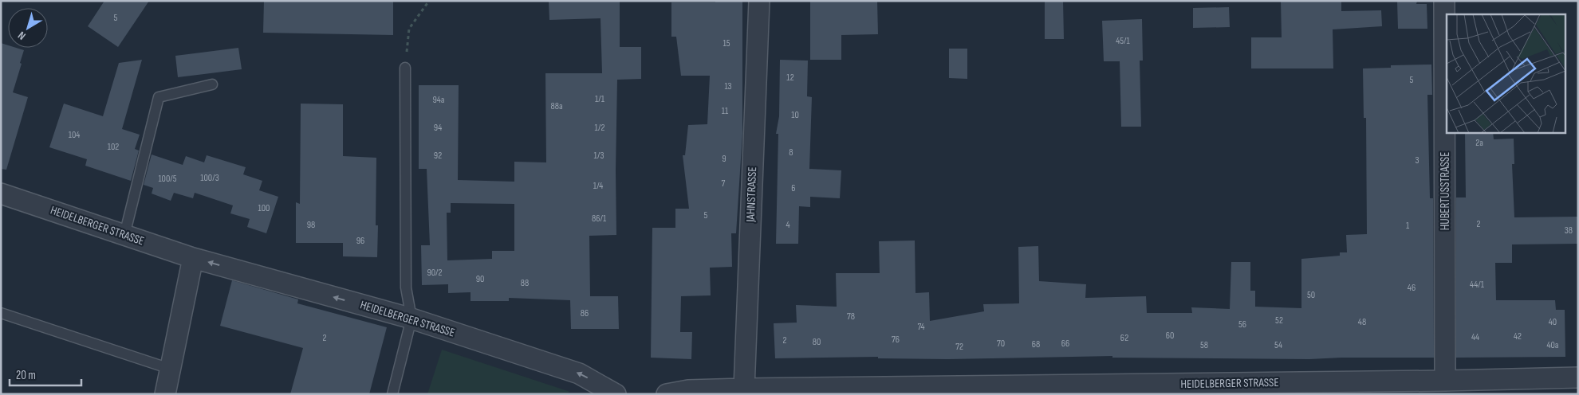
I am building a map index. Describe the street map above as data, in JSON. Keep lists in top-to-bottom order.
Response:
{
  "streets": {
    "street": ["HUBERTUSSTRASSE", "JAHNSTRASSE", "HEIDELBERGER STRASSE"]
  },
  "crossings": [
    ["HUBERTUSSTRASSE", "HEIDELBERGER STRASSE"],
    ["JAHNSTRASSE", "HEIDELBERGER STRASSE"]
  ],
  "house_numbers": [
    "5",
    "45/1",
    "15",
    "12",
    "5",
    "13",
    "1/1",
    "94a",
    "88a",
    "11",
    "10",
    "94",
    "1/2",
    "104",
    "2a",
    "102",
    "8",
    "92",
    "1/3",
    "9",
    "3",
    "100/3",
    "100/5",
    "7",
    "1/4",
    "6",
    "100",
    "5",
    "86/1",
    "2",
    "98",
    "4",
    "1",
    "38",
    "96",
    "90/2",
    "90",
    "88",
    "44/1",
    "46",
    "50",
    "86",
    "78",
    "52",
    "48",
    "40",
    "56",
    "74",
    "60",
    "42",
    "44",
    "2",
    "62",
    "76",
    "2",
    "80",
    "70",
    "66",
    "68",
    "58",
    "54",
    "40a",
    "72"
  ],
  "scale_bar": "20 m",
  "north": "bottom left"
}
